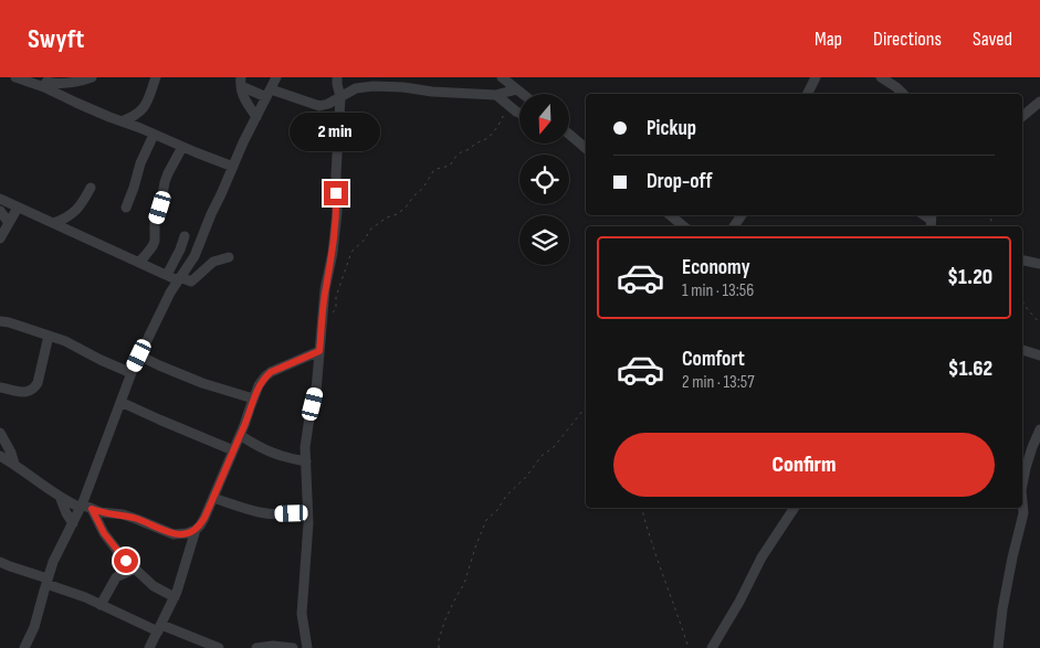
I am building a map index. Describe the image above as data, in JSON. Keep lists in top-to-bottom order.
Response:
{
  "north": "bottom",
  "page": {
    "header": "Swyft",
    "nav": ["Map", "Directions", "Saved"],
    "banner": ["Pickup", "Drop-off"],
    "bubble": "2 min",
    "list": [
      {
        "name": "Economy",
        "note": "1 min · 13:56",
        "value": "$1.20"
      },
      {
        "name": "Comfort",
        "note": "2 min · 13:57",
        "value": "$1.62"
      }
    ],
    "buttons": "Confirm"
  }
}
